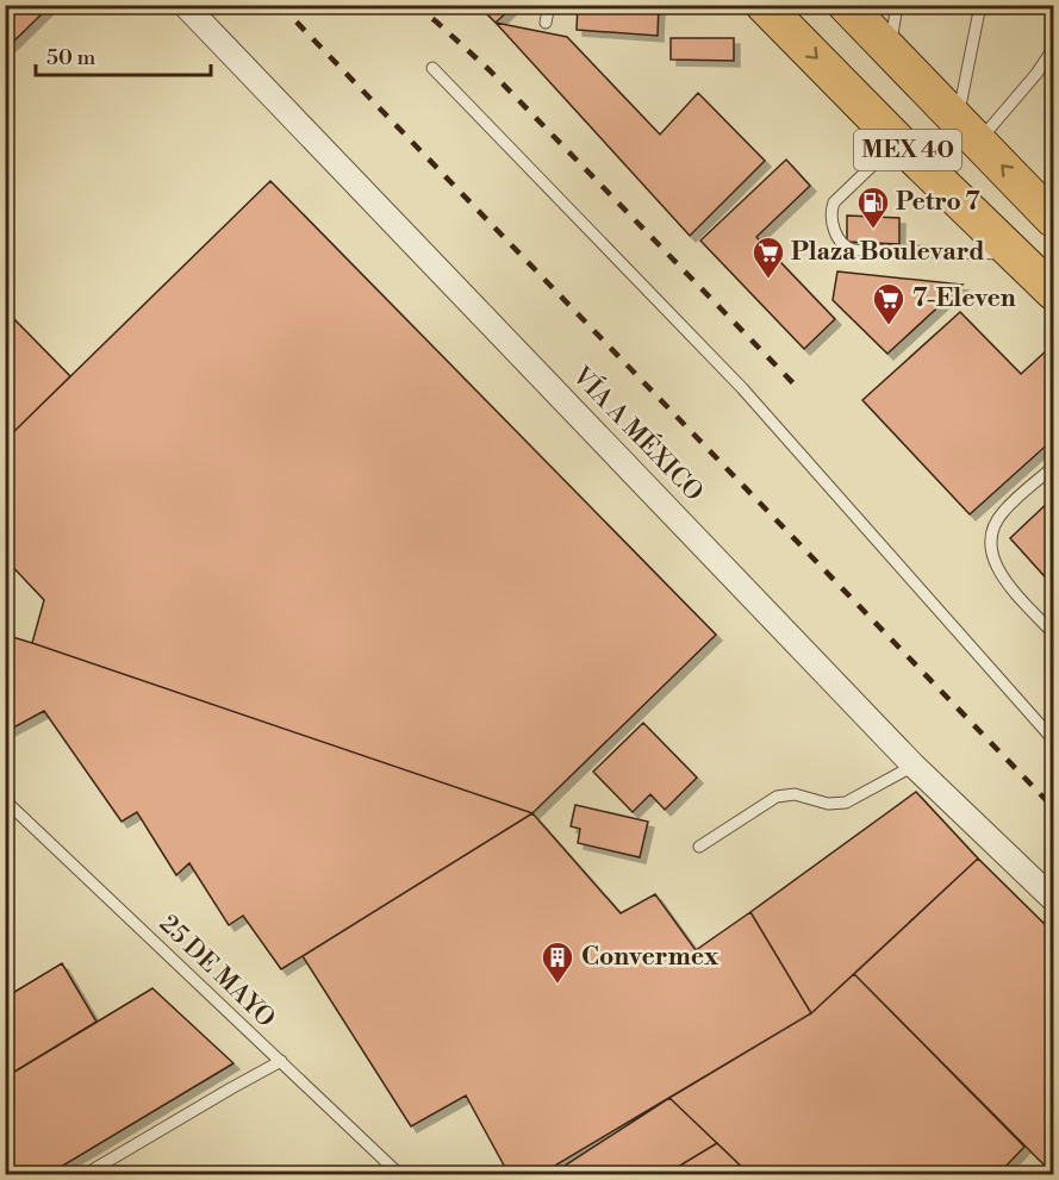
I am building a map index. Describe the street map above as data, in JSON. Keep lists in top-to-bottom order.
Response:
{
  "streets": {
    "main road": ["MEX 40"],
    "street": ["VÍA A MÉXICO"],
    "lane": ["25 DE MAYO"]
  },
  "places": {
    "fuel station": ["Petro 7"],
    "supermarket": ["Plaza Boulevard", "7-Eleven"],
    "building": ["Convermex"]
  },
  "scale_bar": "50 m"
}
